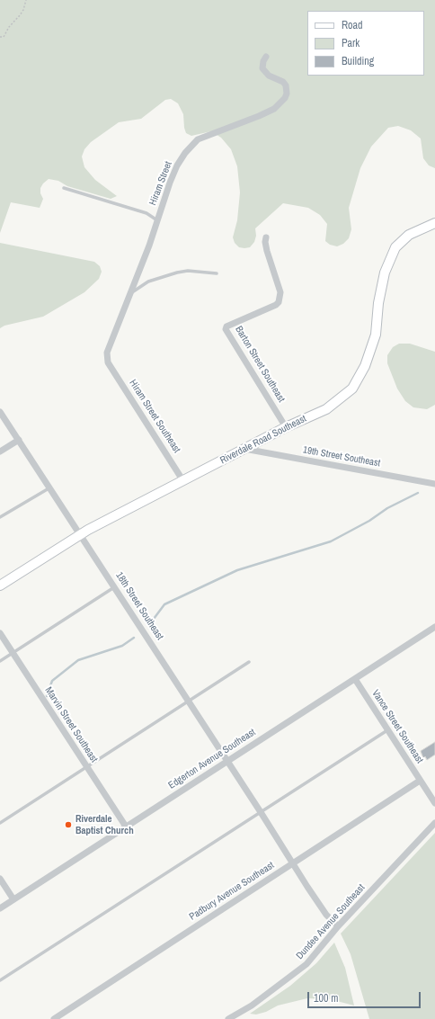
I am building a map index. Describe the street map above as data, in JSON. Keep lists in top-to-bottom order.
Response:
{
  "streets": {
    "street": [
      "Hiram Street",
      "Barton Street Southeast",
      "Hiram Street Southeast",
      "Riverdale Road Southeast",
      "19th Street Southeast",
      "18th Street Southeast",
      "Marvin Street Southeast",
      "Vance Street Southeast",
      "Edgerton Avenue Southeast",
      "Padbury Avenue Southeast",
      "Dundee Avenue Southeast"
    ]
  },
  "crossings": [
    ["Hiram Street", "Hiram Street Southeast"],
    ["Barton Street Southeast", "Riverdale Road Southeast"],
    ["Hiram Street Southeast", "Riverdale Road Southeast"],
    ["Riverdale Road Southeast", "19th Street Southeast"],
    ["Riverdale Road Southeast", "18th Street Southeast"],
    ["18th Street Southeast", "Edgerton Avenue Southeast"],
    ["18th Street Southeast", "Padbury Avenue Southeast"],
    ["18th Street Southeast", "Dundee Avenue Southeast"],
    ["Marvin Street Southeast", "Edgerton Avenue Southeast"],
    ["Vance Street Southeast", "Edgerton Avenue Southeast"],
    ["Vance Street Southeast", "Padbury Avenue Southeast"]
  ],
  "places": ["Riverdale Baptist Church"],
  "legend": ["Road", "Park", "Building"],
  "scale_bar": "100 m"
}
